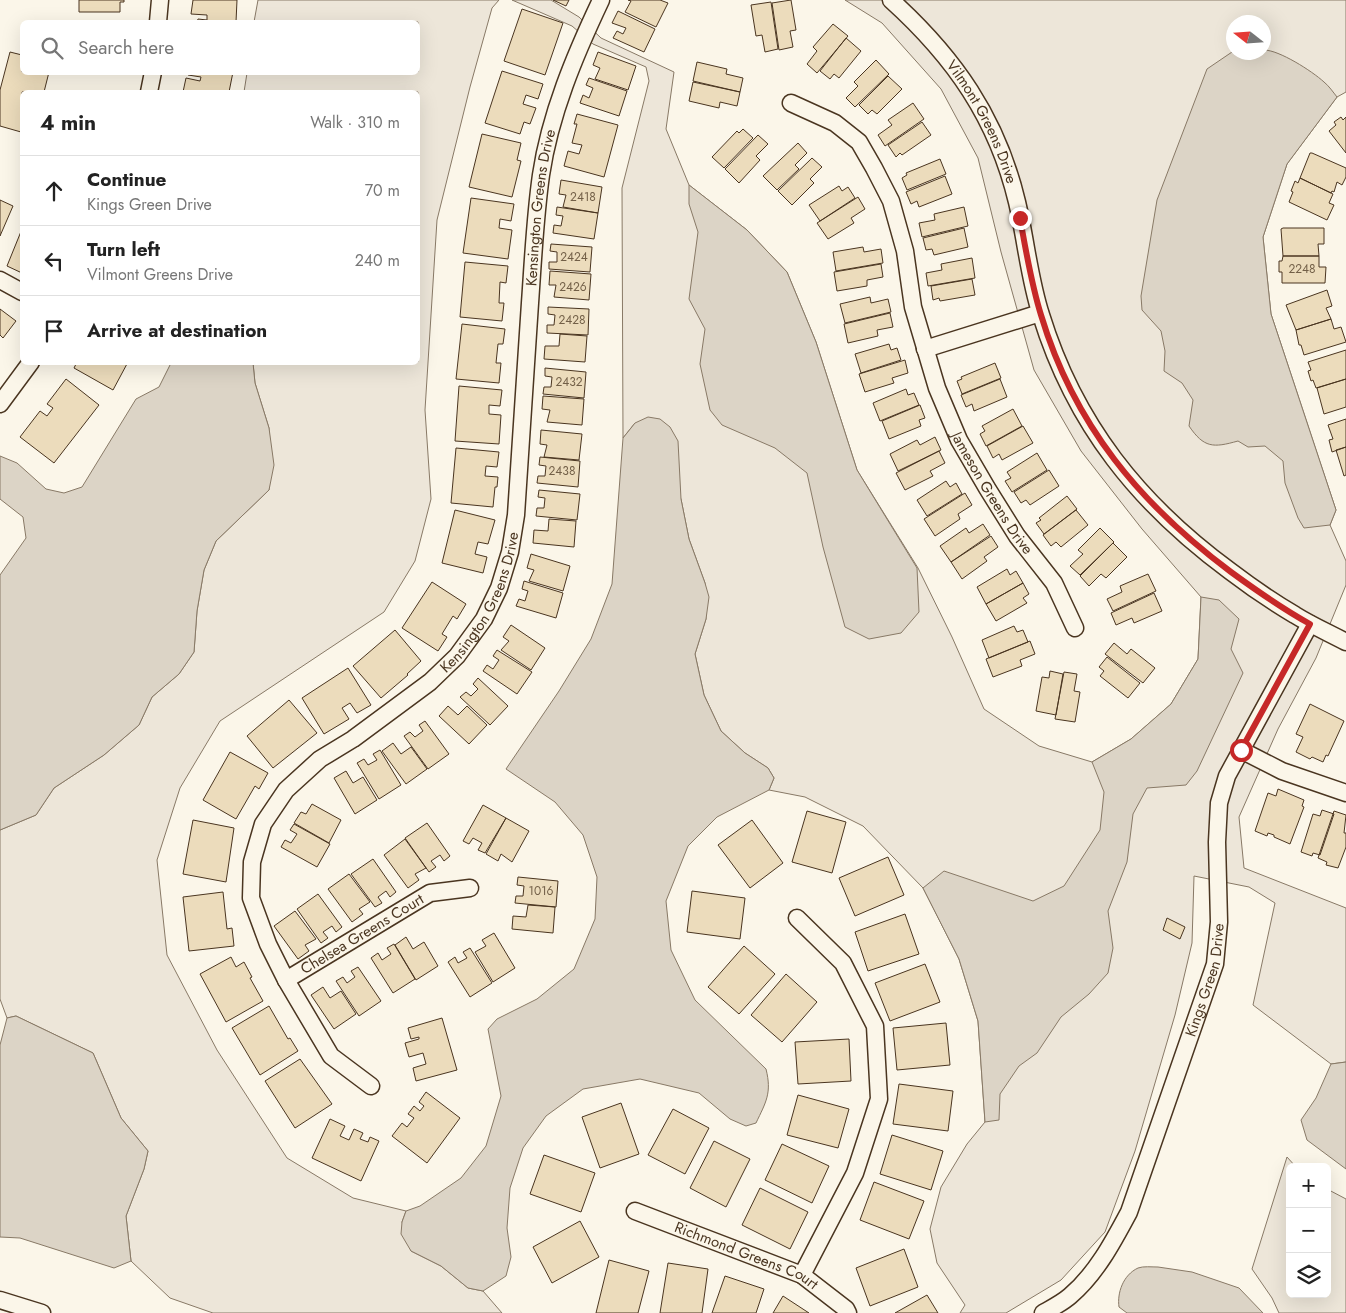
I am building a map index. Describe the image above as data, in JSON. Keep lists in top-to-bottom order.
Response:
{
  "streets": {
    "street": [
      "Vilmont Greens Drive",
      "Kensington Greens Drive",
      "Jameson Greens Drive",
      "Chelsea Greens Court",
      "Kings Green Drive",
      "Richmond Greens Court"
    ]
  },
  "crossings": [
    ["Vilmont Greens Drive", "Kings Green Drive"],
    ["Kensington Greens Drive", "Chelsea Greens Court"]
  ],
  "house_numbers": [
    "2418",
    "2424",
    "2248",
    "2426",
    "2428",
    "2432",
    "2438",
    "1016"
  ],
  "north": "left",
  "page": {
    "search": "Search here",
    "heading": ["4 min", "Walk · 310 m"],
    "list": [
      ["Continue", "Kings Green Drive", "70 m"],
      ["Turn left", "Vilmont Greens Drive", "240 m"],
      "Arrive at destination"
    ],
    "map_buttons": ["+", "−"]
  }
}
